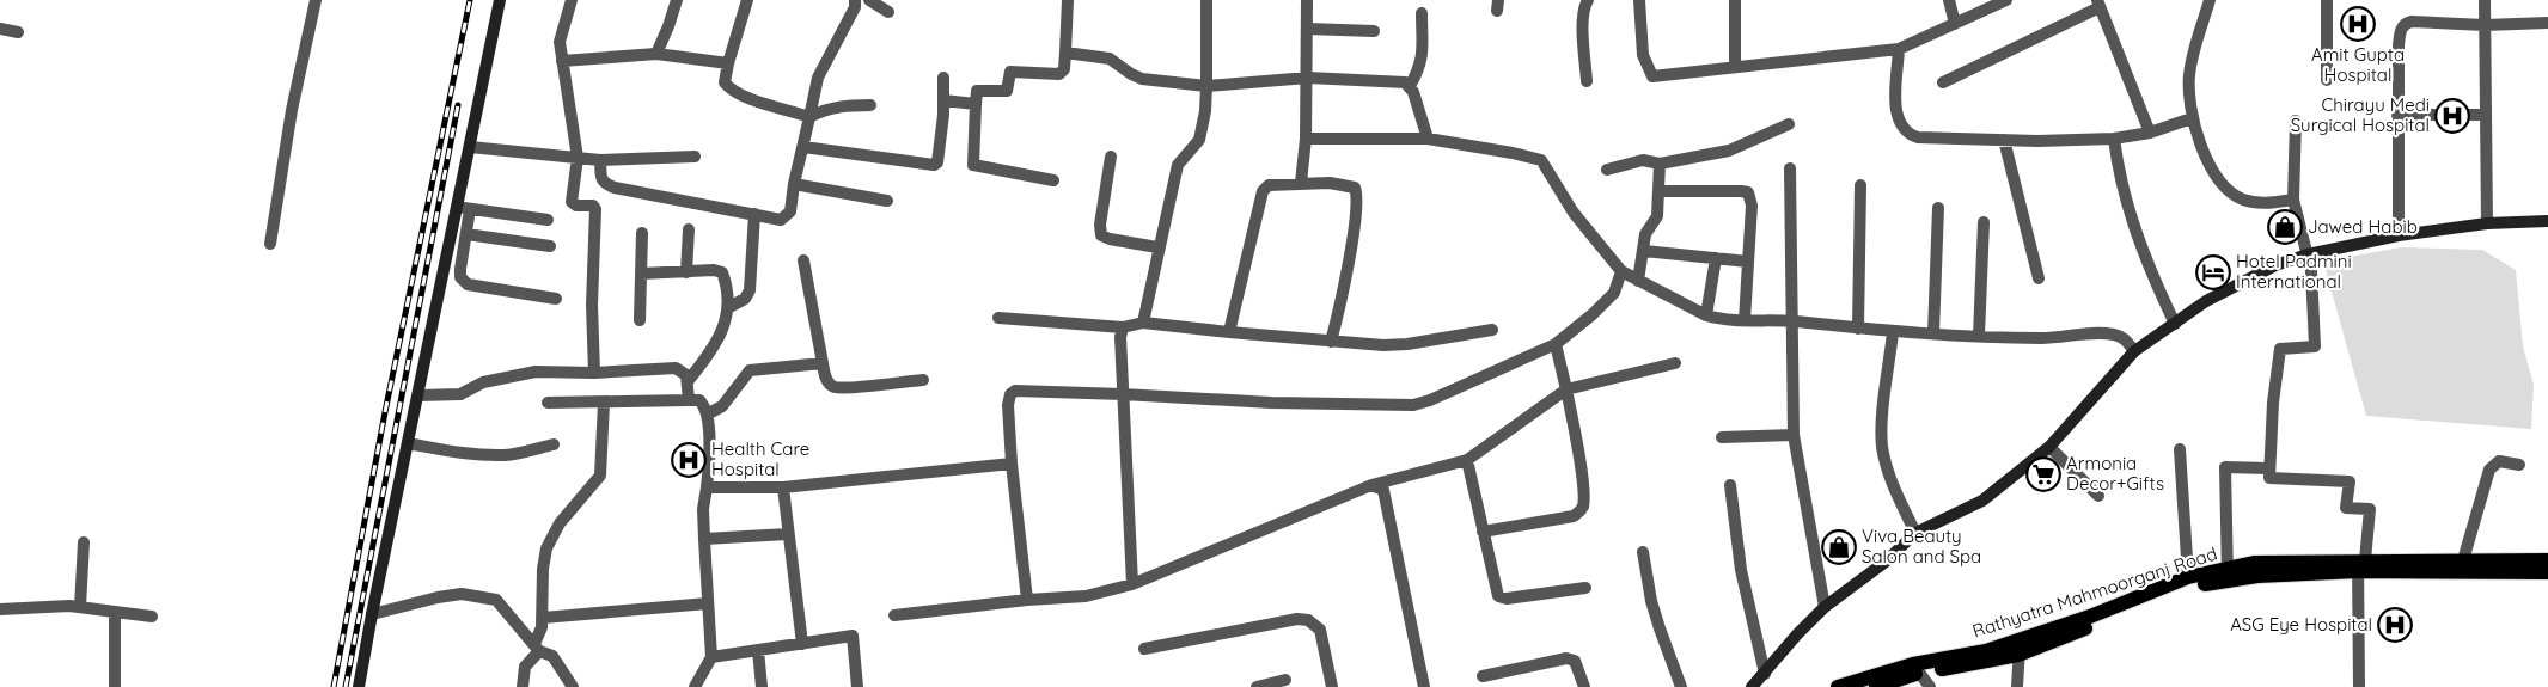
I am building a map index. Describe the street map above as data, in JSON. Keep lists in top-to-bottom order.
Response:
{
  "streets": {
    "main road": ["Rathyatra Mahmoorganj Road"]
  },
  "places": {
    "hospital": [
      "Amit Gupta Hospital",
      "Chirayu Medi Surgical Hospital",
      "Health Care Hospital",
      "ASG Eye Hospital"
    ],
    "shop": ["Jawed Habib", "Viva Beauty Salon and Spa"],
    "hotel": ["Hotel Padmini International"],
    "supermarket": ["Armonia Decor+Gifts"]
  }
}
